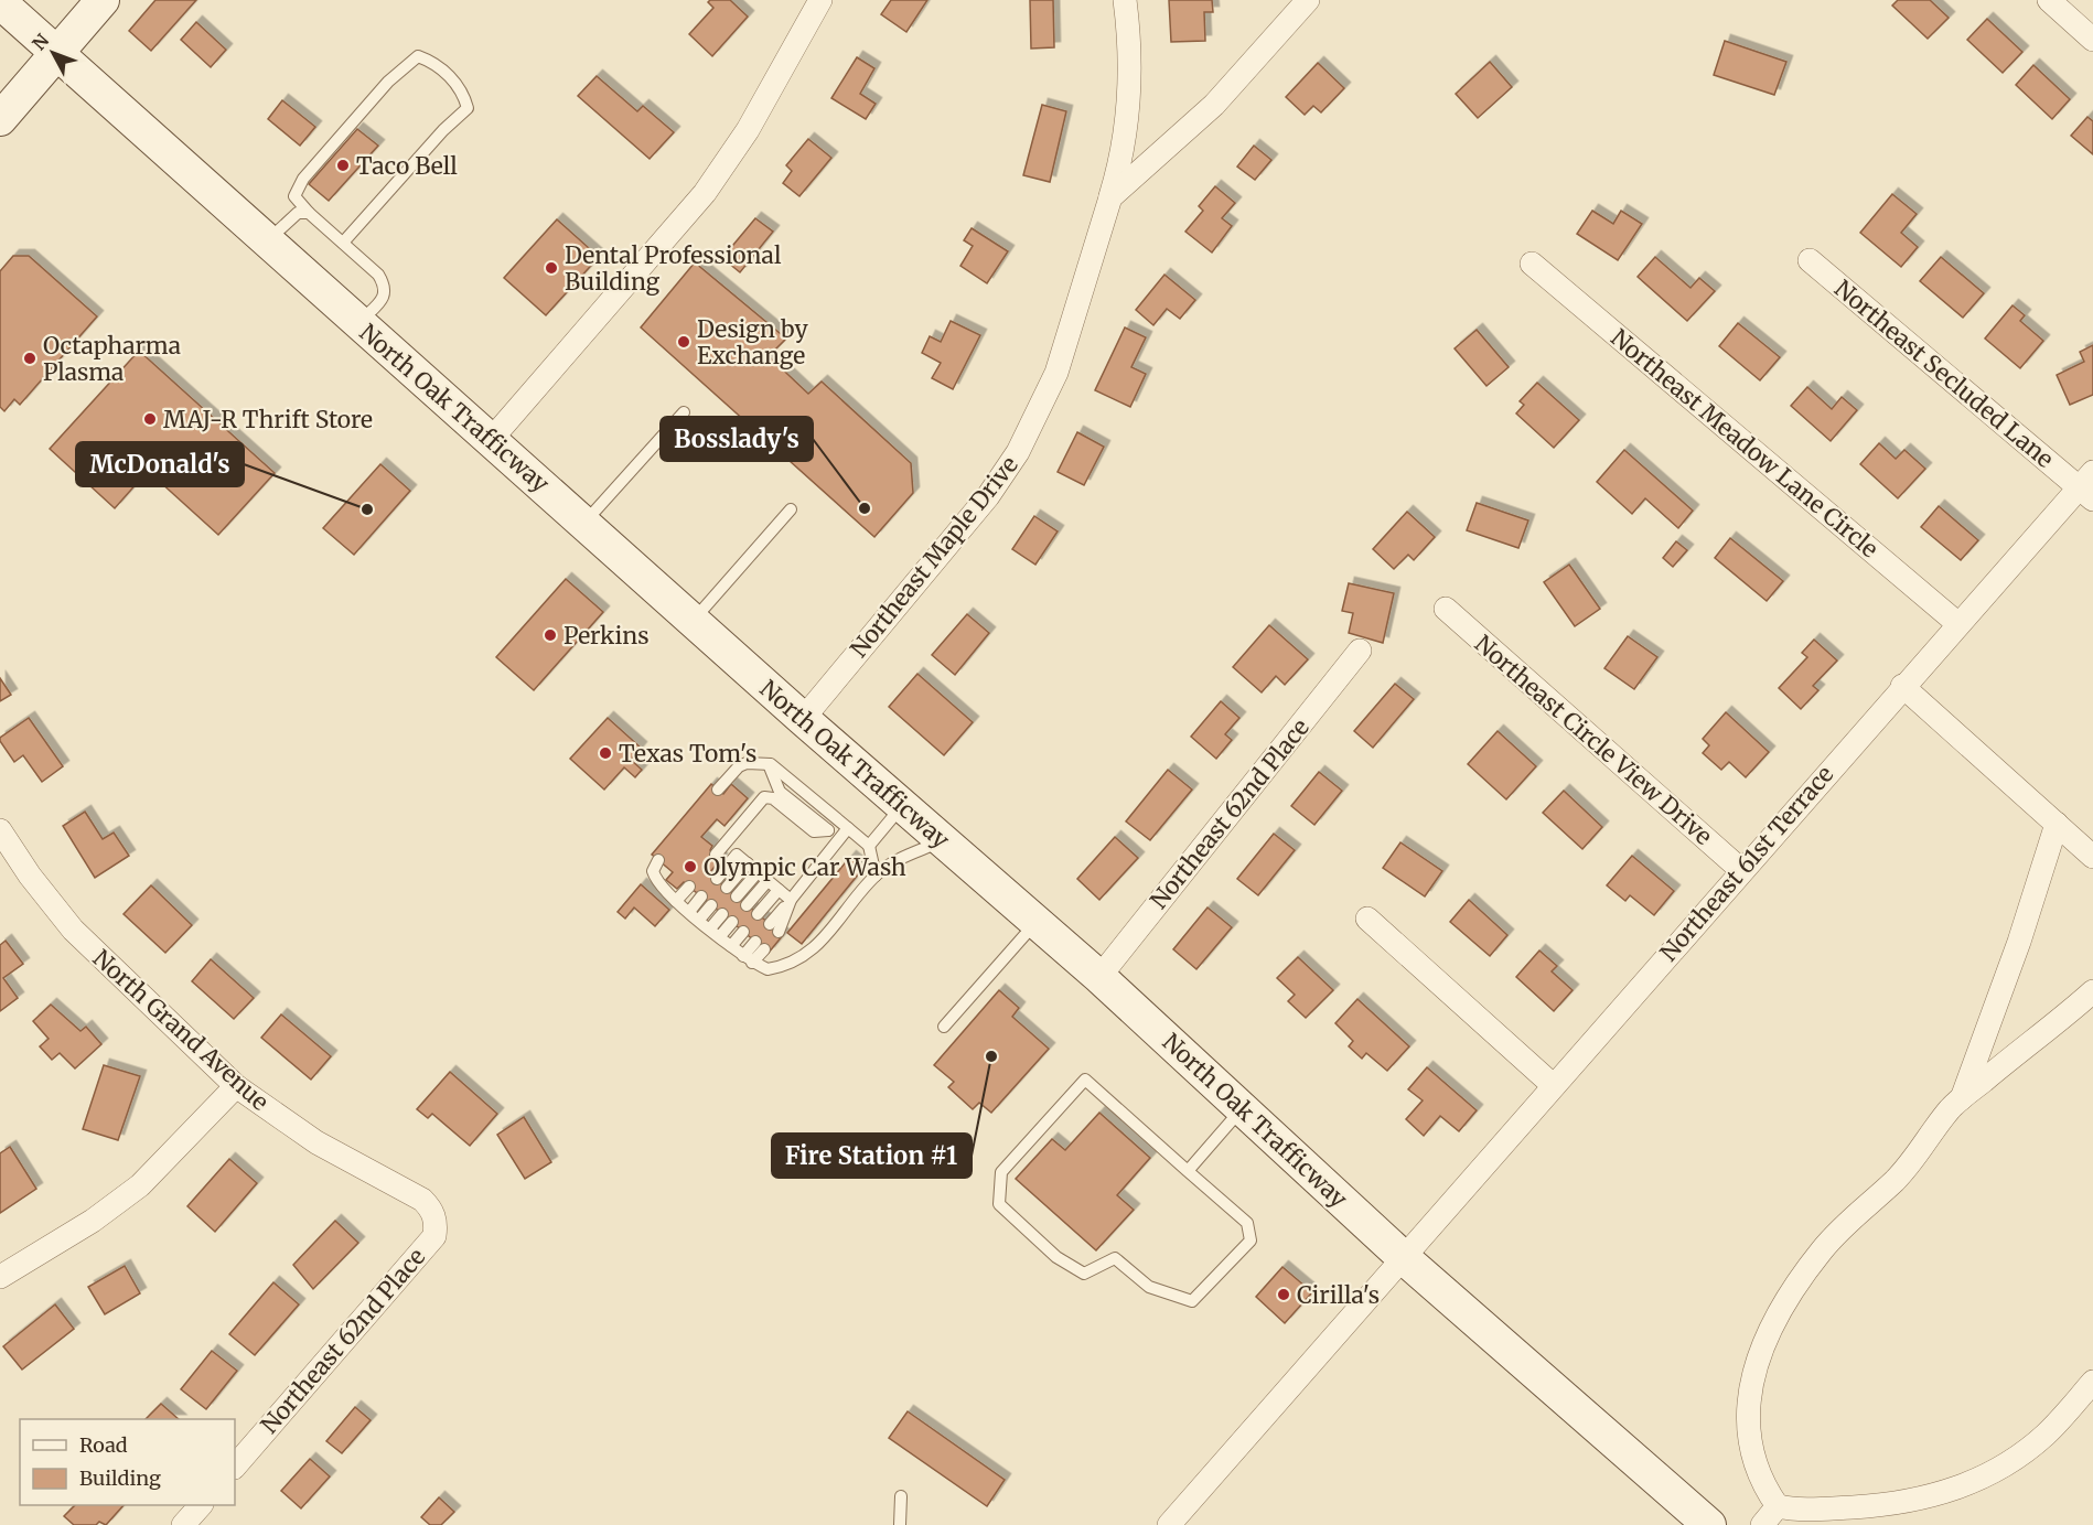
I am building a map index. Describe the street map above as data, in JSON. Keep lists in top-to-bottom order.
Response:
{
  "streets": {
    "main road": ["North Oak Trafficway"],
    "street": [
      "Northeast Secluded Lane",
      "Northeast Meadow Lane Circle",
      "Northeast Maple Drive",
      "Northeast Circle View Drive",
      "Northeast 62nd Place",
      "Northeast 61st Terrace",
      "North Grand Avenue"
    ]
  },
  "crossings": [
    ["Northeast Secluded Lane", "Northeast 61st Terrace"],
    ["North Oak Trafficway", "Northeast Maple Drive"],
    ["North Oak Trafficway", "Northeast 62nd Place"],
    ["North Oak Trafficway", "Northeast 61st Terrace"],
    ["Northeast Meadow Lane Circle", "Northeast 61st Terrace"],
    ["Northeast Circle View Drive", "Northeast 61st Terrace"],
    ["Northeast 62nd Place", "North Grand Avenue"]
  ],
  "places": [
    "Taco Bell",
    "Dental Professional Building",
    "Design by Exchange",
    "Octapharma Plasma",
    "MAJ-R Thrift Store",
    "Bosslady's",
    "McDonald's",
    "Perkins",
    "Texas Tom's",
    "Olympic Car Wash",
    "Fire Station #1",
    "Cirilla's"
  ],
  "legend": ["Road", "Building"],
  "north": "top left"
}
